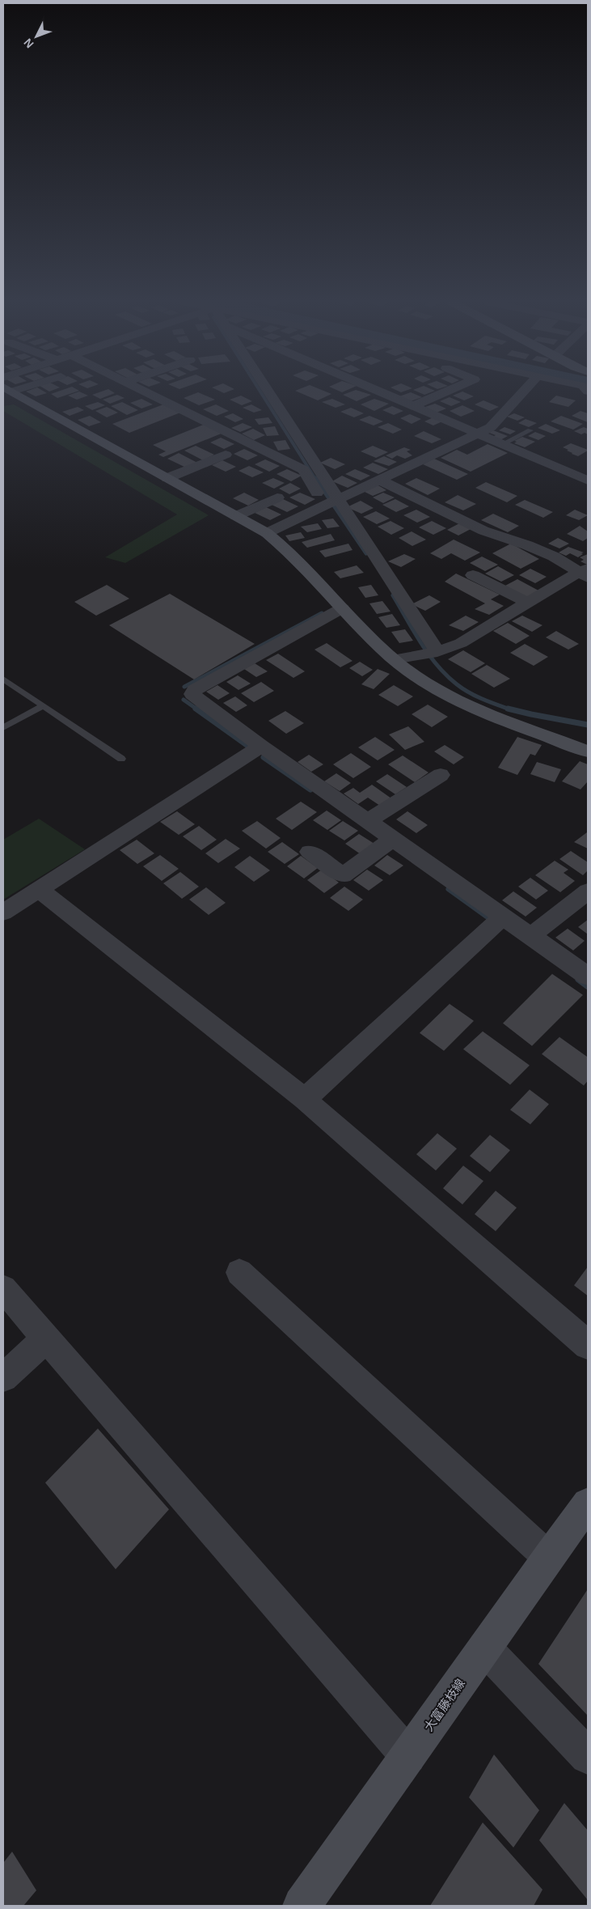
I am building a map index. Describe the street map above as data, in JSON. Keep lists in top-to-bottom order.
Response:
{
  "streets": {
    "street": ["大富藤枝線"]
  },
  "north": "bottom left"
}
